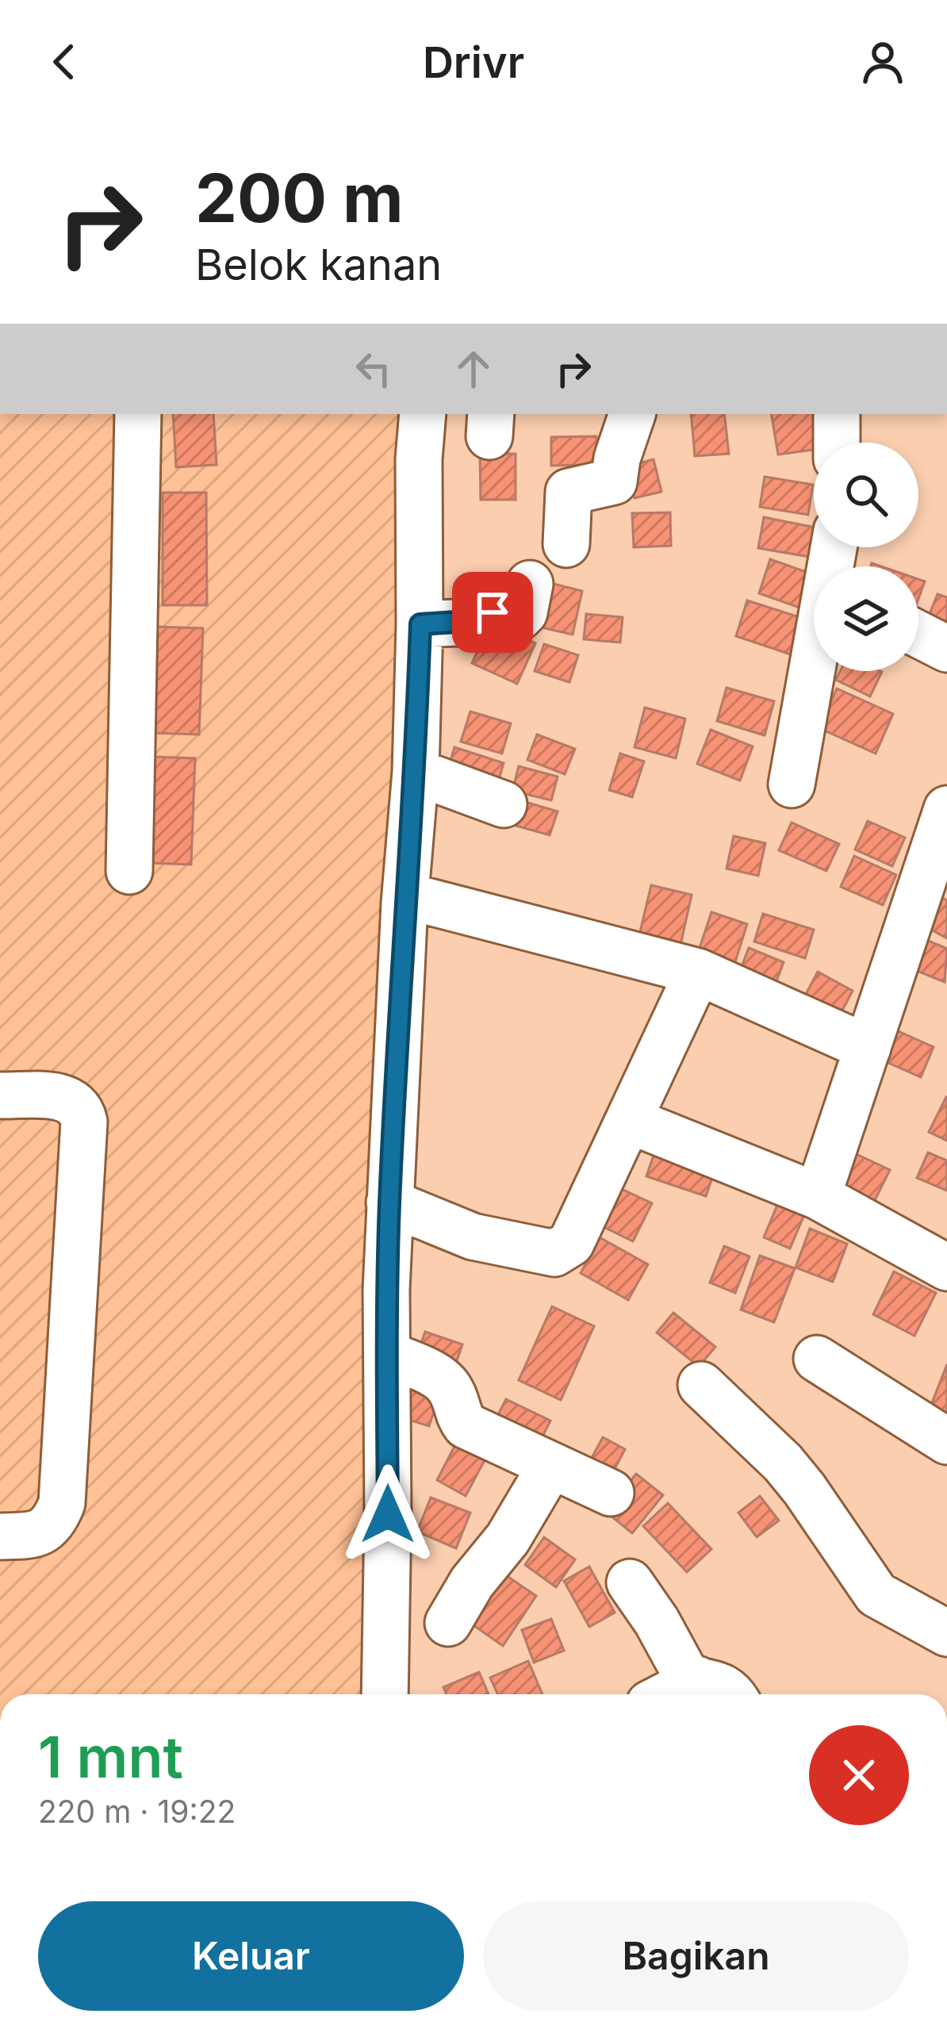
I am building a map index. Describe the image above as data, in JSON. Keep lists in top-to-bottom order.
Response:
{
  "page": {
    "header": "Drivr",
    "turn": ["200 m", "Belok kanan"],
    "heading": ["1 mnt", "220 m · 19:22"],
    "buttons": ["Keluar", "Bagikan"]
  }
}
